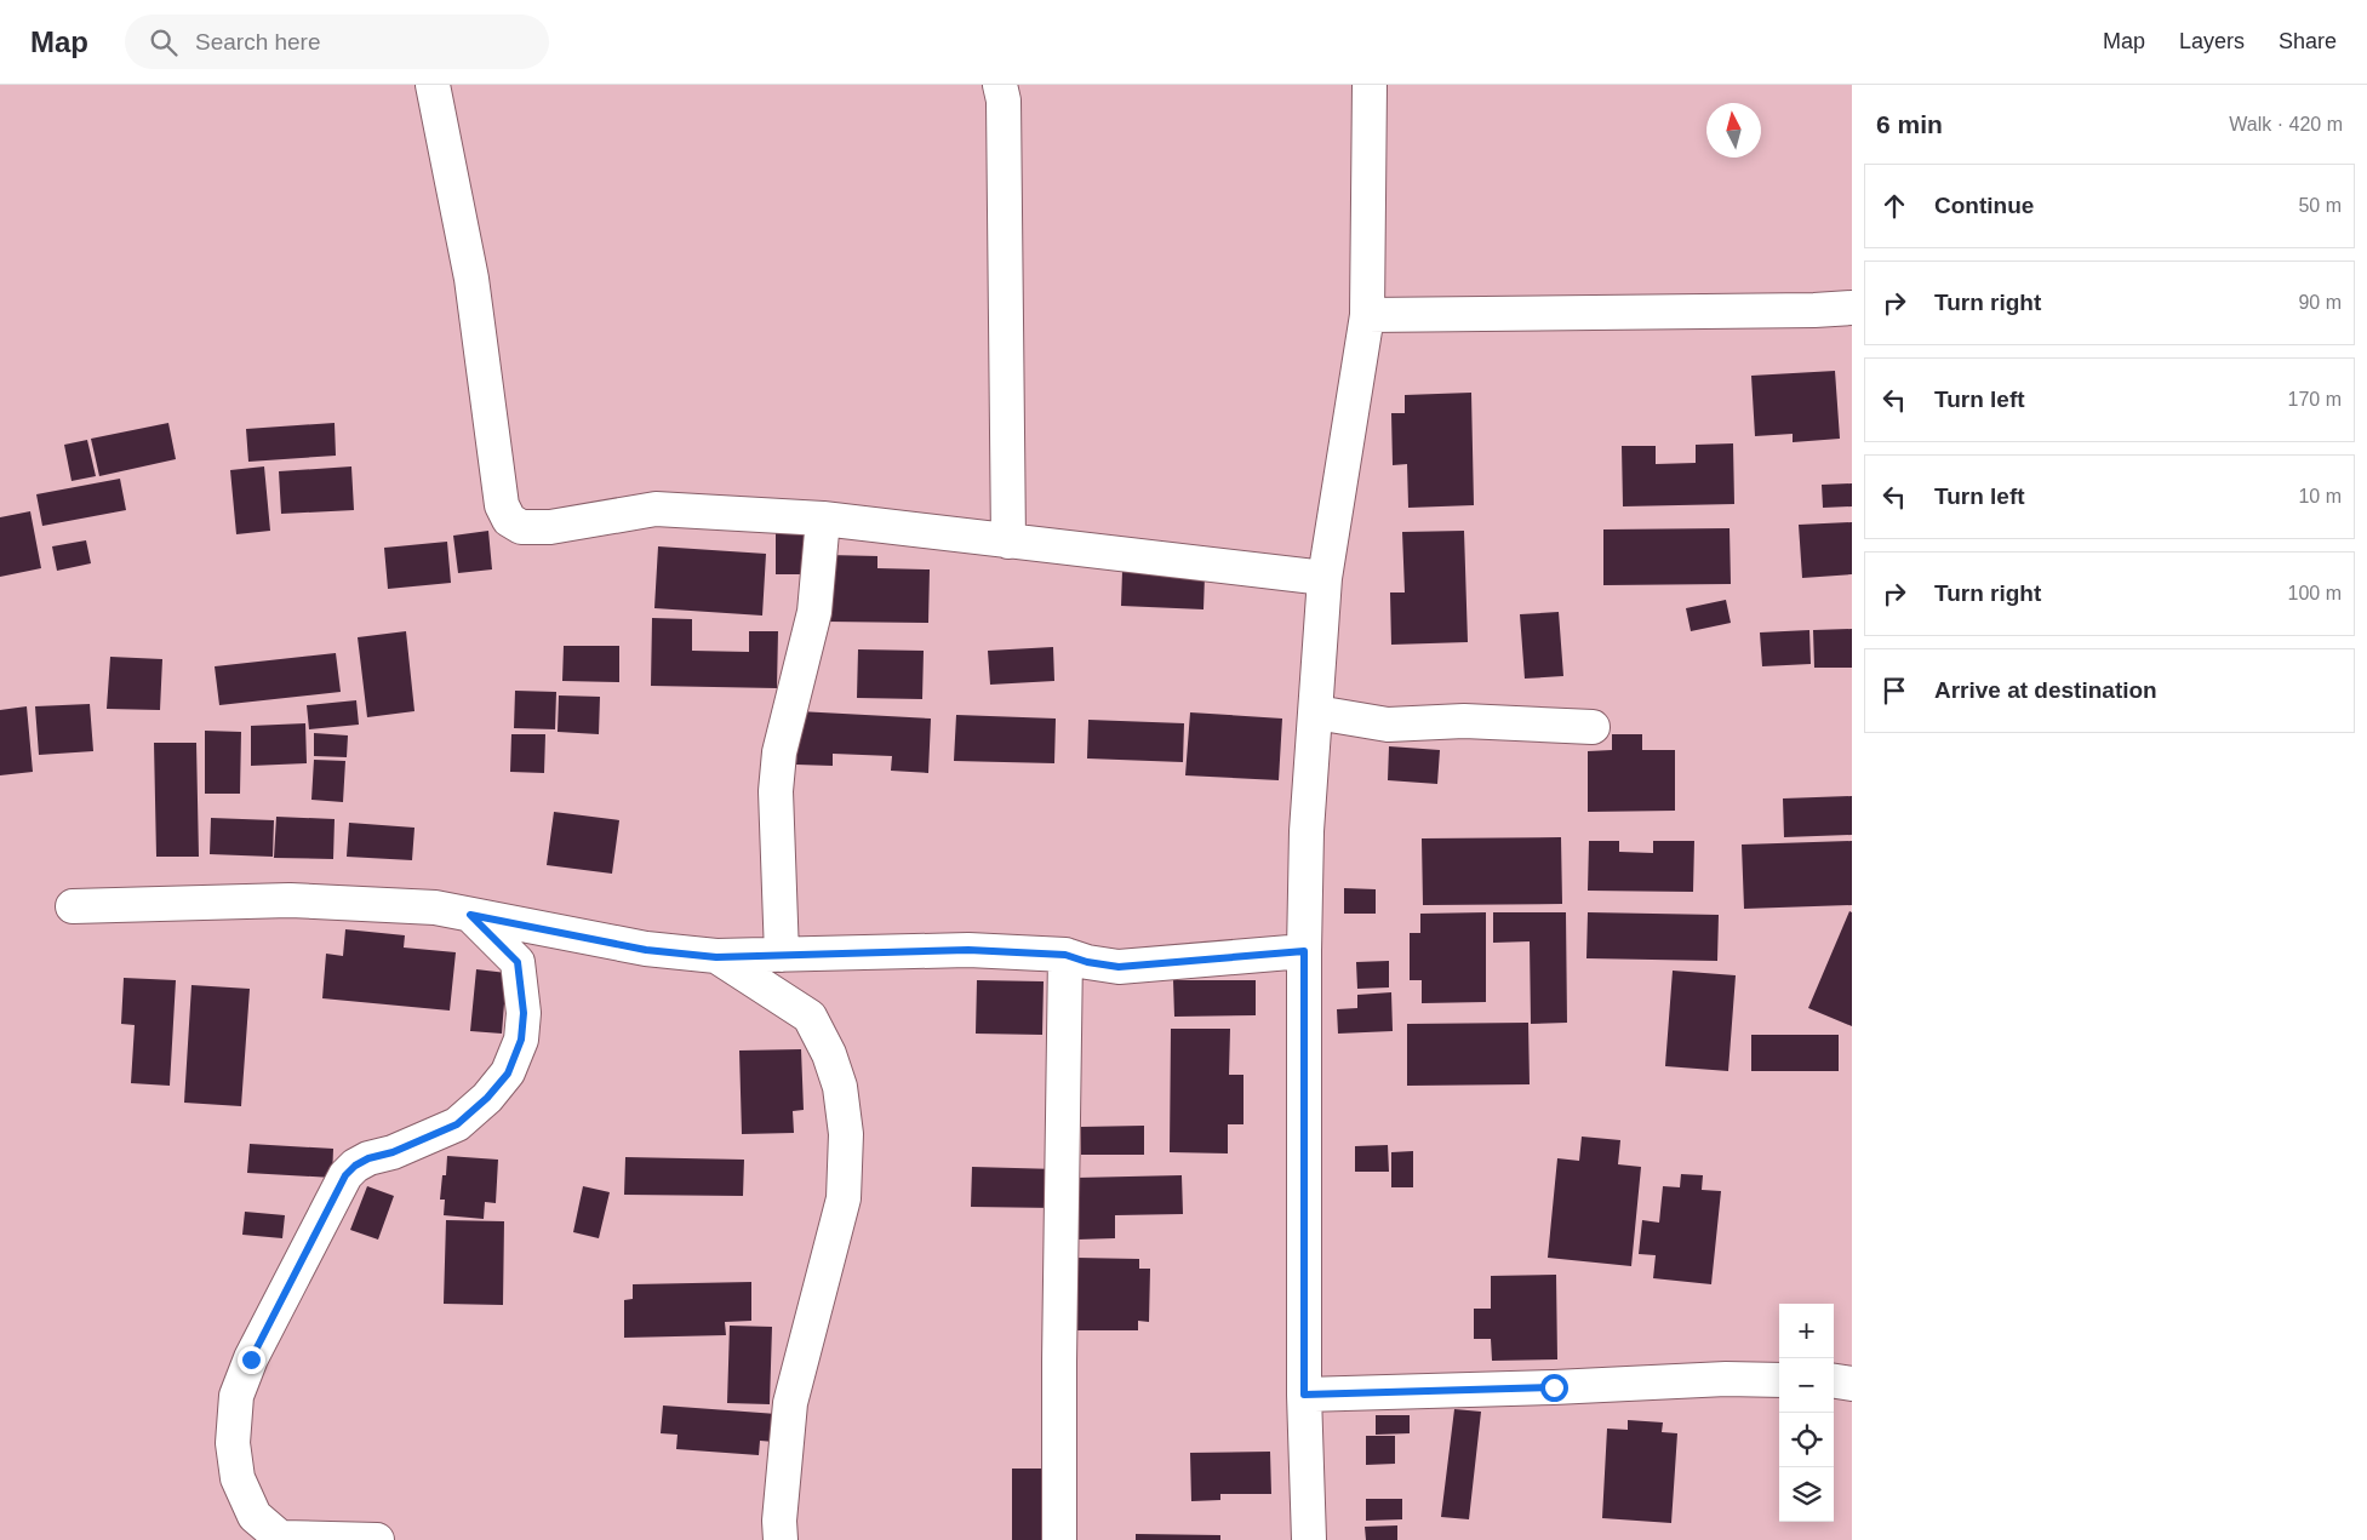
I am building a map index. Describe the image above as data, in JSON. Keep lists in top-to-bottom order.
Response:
{
  "north": "top",
  "page": {
    "header": "Map",
    "search": "Search here",
    "nav": ["Map", "Layers", "Share"],
    "heading": ["6 min", "Walk · 420 m"],
    "list": [
      ["Continue", "50 m"],
      ["Turn right", "90 m"],
      ["Turn left", "170 m"],
      ["Turn left", "10 m"],
      ["Turn right", "100 m"],
      "Arrive at destination"
    ],
    "map_buttons": ["+", "−"]
  }
}
